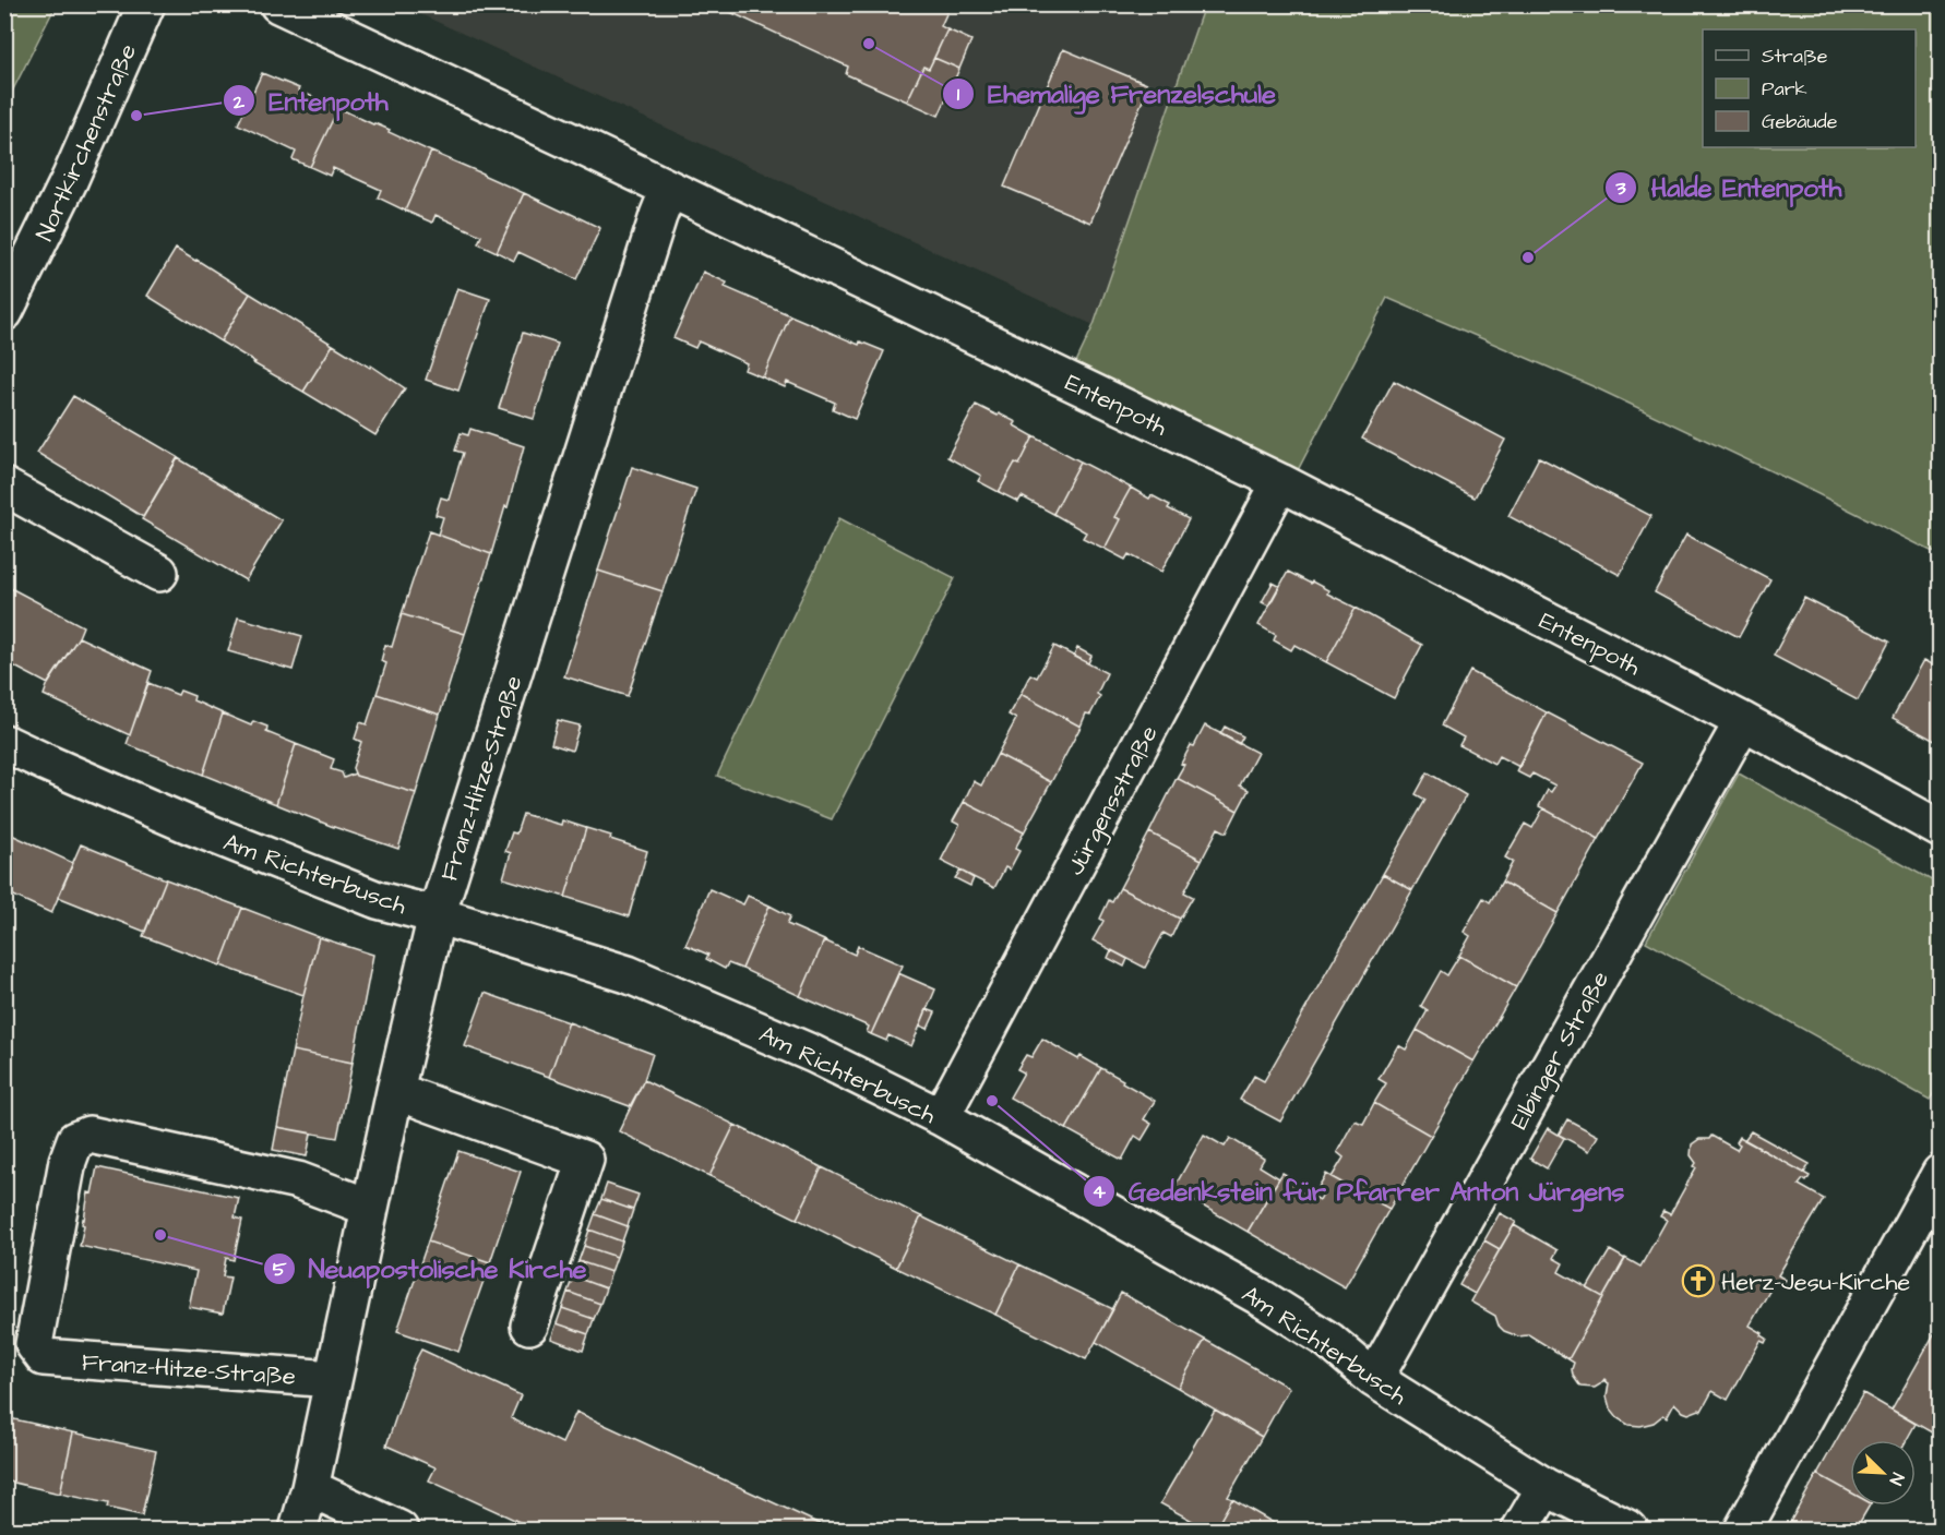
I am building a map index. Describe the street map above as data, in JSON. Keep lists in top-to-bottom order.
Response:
{
  "streets": {
    "street": [
      "Nortkirchenstraße",
      "Entenpoth",
      "Franz-Hitze-Straße",
      "Jürgensstraße",
      "Am Richterbusch",
      "Elbinger Straße"
    ]
  },
  "crossings": [
    ["Entenpoth", "Franz-Hitze-Straße"],
    ["Entenpoth", "Jürgensstraße"],
    ["Entenpoth", "Elbinger Straße"],
    ["Franz-Hitze-Straße", "Am Richterbusch"],
    ["Jürgensstraße", "Am Richterbusch"],
    ["Am Richterbusch", "Elbinger Straße"]
  ],
  "places": {
    "other": [
      "Ehemalige Frenzelschule",
      "Entenpoth",
      "Halde Entenpoth",
      "Gedenkstein für Pfarrer Anton Jürgens",
      "Neuapostolische Kirche"
    ],
    "church": ["Herz-Jesu-Kirche"]
  },
  "legend": ["Straße", "Park", "Gebäude"],
  "north": "bottom right"
}
